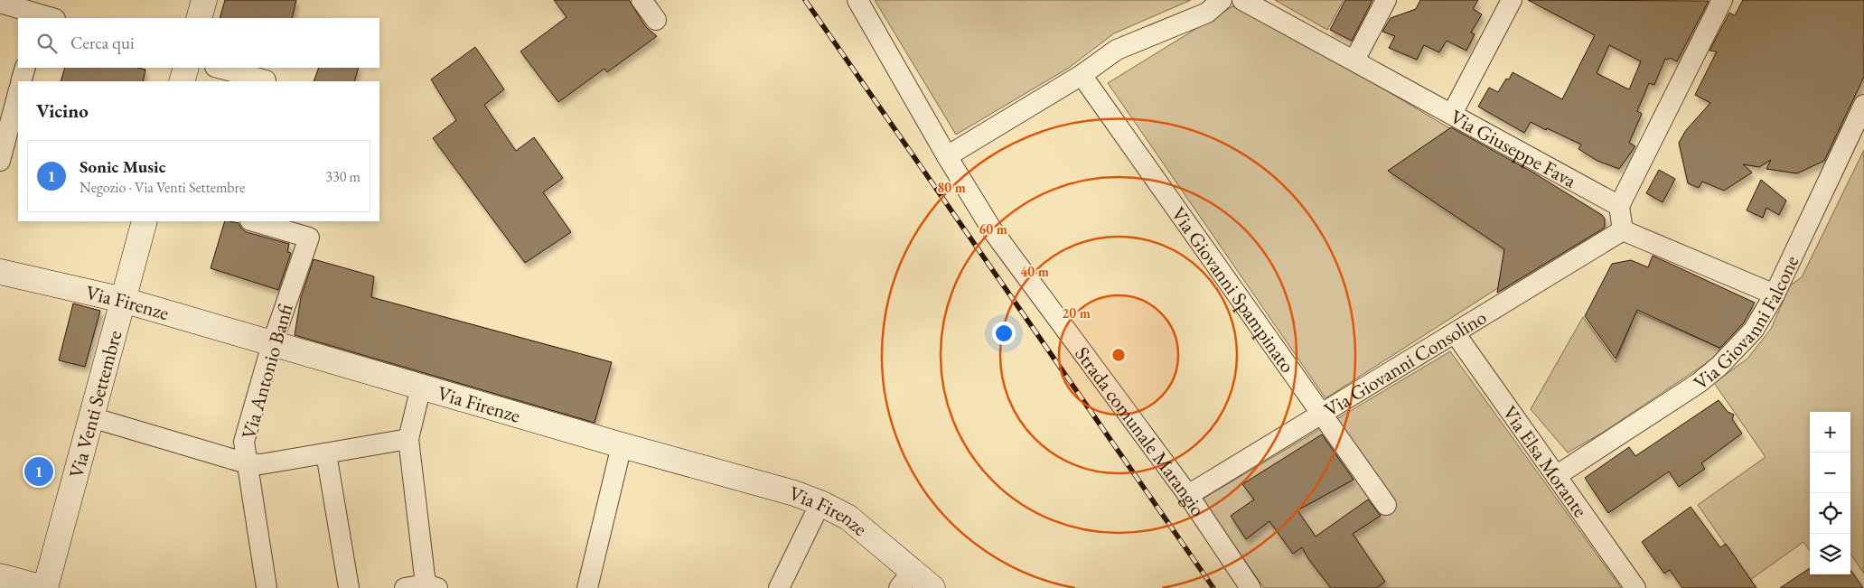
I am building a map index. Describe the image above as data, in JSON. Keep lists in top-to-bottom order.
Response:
{
  "streets": {
    "street": [
      "Via Giuseppe Fava",
      "Via Giovanni Spampinato",
      "Via Firenze",
      "Via Giovanni Falcone",
      "Via Giovanni Consolino",
      "Via Antonio Banfi",
      "Via Venti Settembre",
      "Strada comunale Marangio",
      "Via Elsa Morante"
    ]
  },
  "crossings": [
    ["Via Giovanni Spampinato", "Via Giovanni Consolino"],
    ["Via Firenze", "Via Antonio Banfi"],
    ["Via Firenze", "Via Venti Settembre"],
    ["Via Giovanni Falcone", "Via Elsa Morante"],
    ["Via Giovanni Consolino", "Strada comunale Marangio"],
    ["Via Giovanni Consolino", "Via Elsa Morante"]
  ],
  "page": {
    "search": "Cerca qui",
    "heading": "Vicino",
    "list": [
      {
        "mark": "1",
        "name": "Sonic Music",
        "note": "Negozio · Via Venti Settembre",
        "value": "330 m"
      }
    ],
    "map_buttons": ["+", "−"],
    "pins": "1"
  },
  "rings": [
    "80 m",
    "60 m",
    "40 m",
    "20 m"
  ]
}
